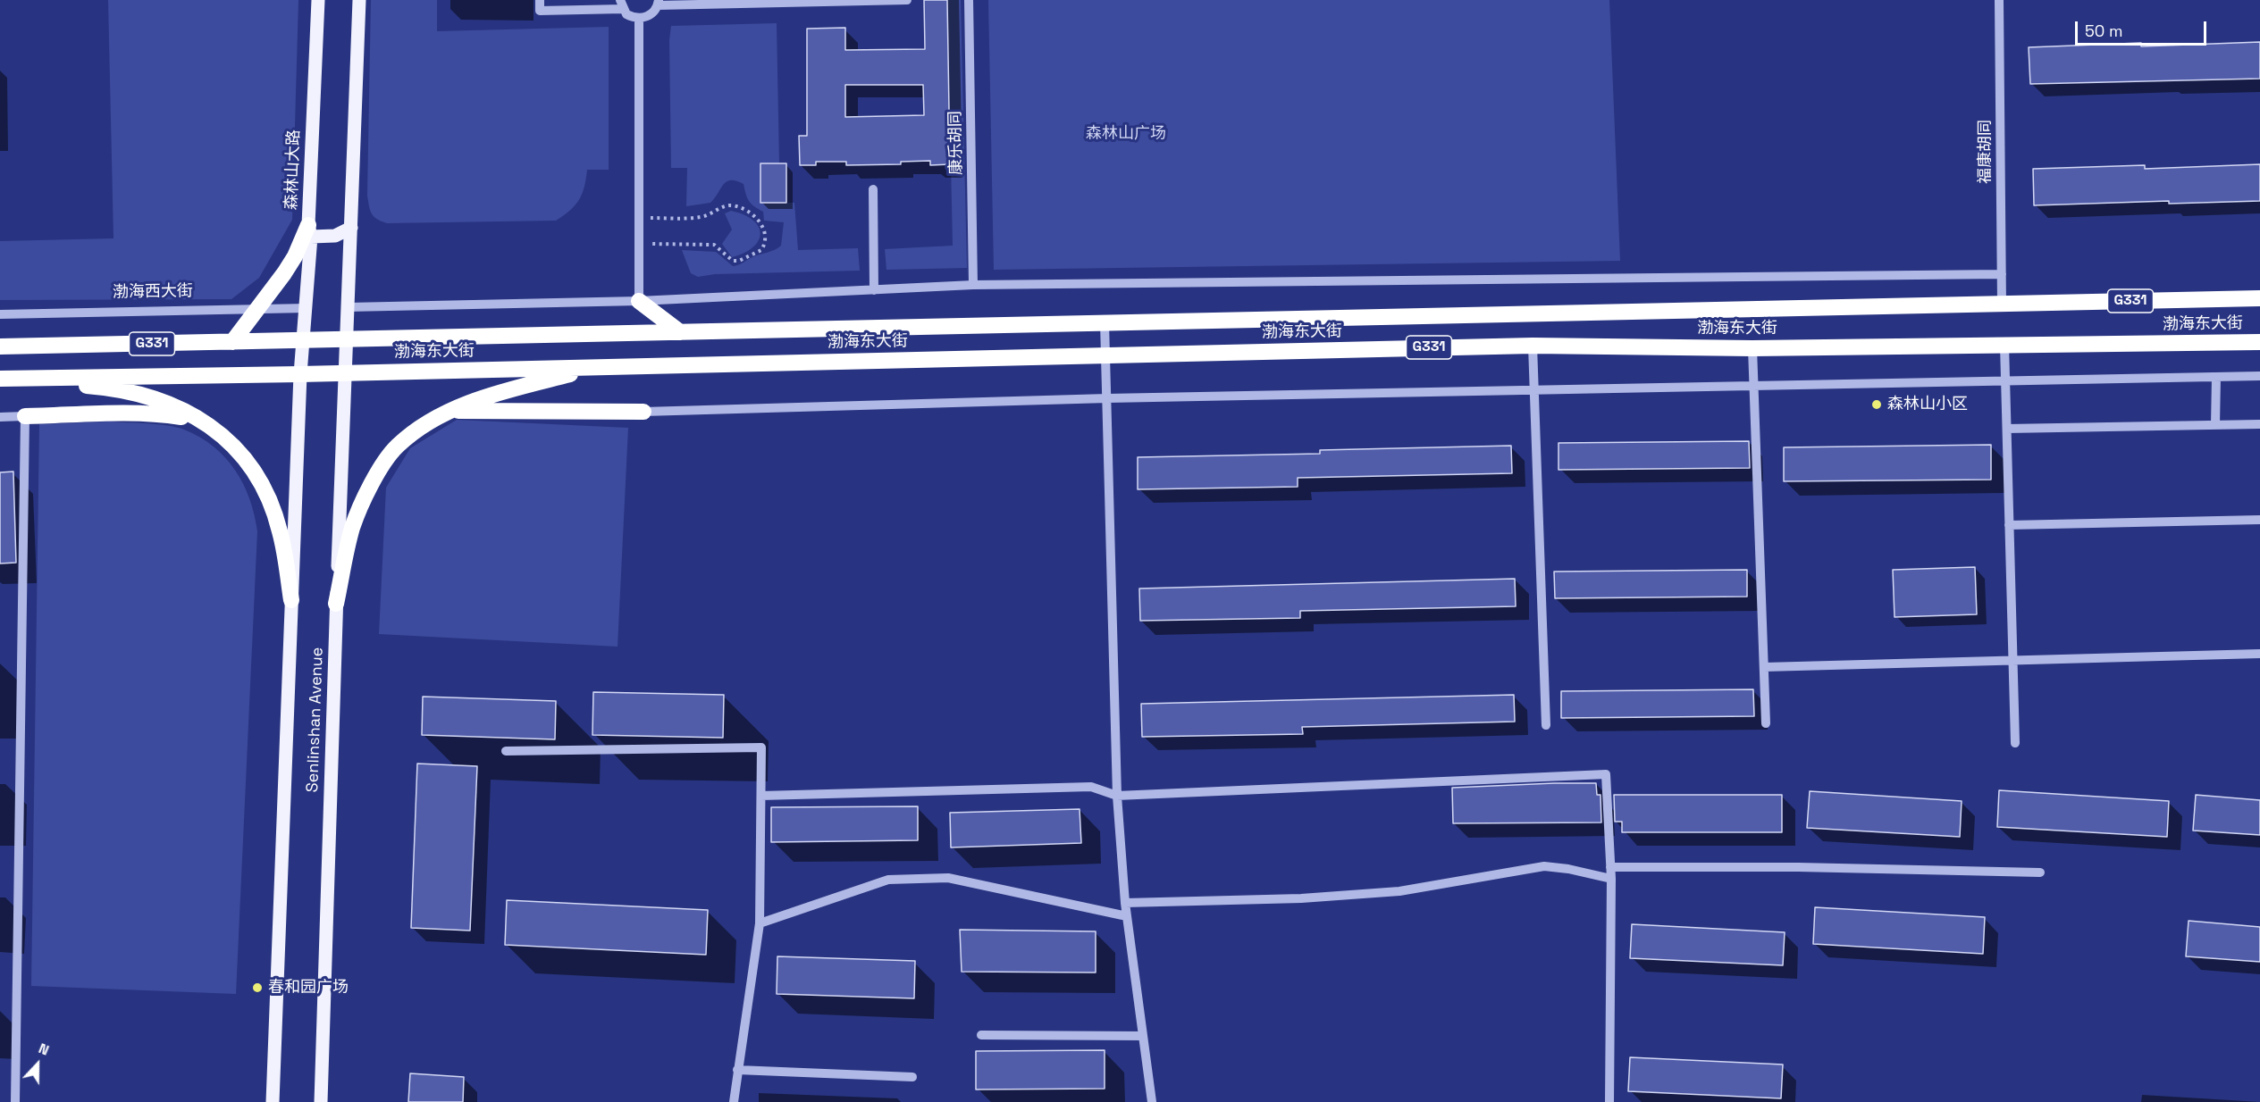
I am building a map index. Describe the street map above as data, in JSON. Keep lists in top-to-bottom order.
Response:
{
  "streets": {
    "highway": ["G331", "渤海东大街"],
    "main road": ["森林山大路", "Senlinshan Avenue"],
    "street": ["康乐胡同", "福康胡同", "渤海西大街"]
  },
  "crossings": [
    ["福康胡同", "渤海东大街"],
    ["森林山大路", "渤海西大街"],
    ["森林山大路", "G331"],
    ["森林山大路", "Senlinshan Avenue"],
    ["G331", "渤海东大街"],
    ["G331", "Senlinshan Avenue"],
    ["渤海东大街", "Senlinshan Avenue"]
  ],
  "parks": ["森林山广场"],
  "places": ["森林山小区", "春和园广场"],
  "scale_bar": "50 m",
  "north": "top"
}
